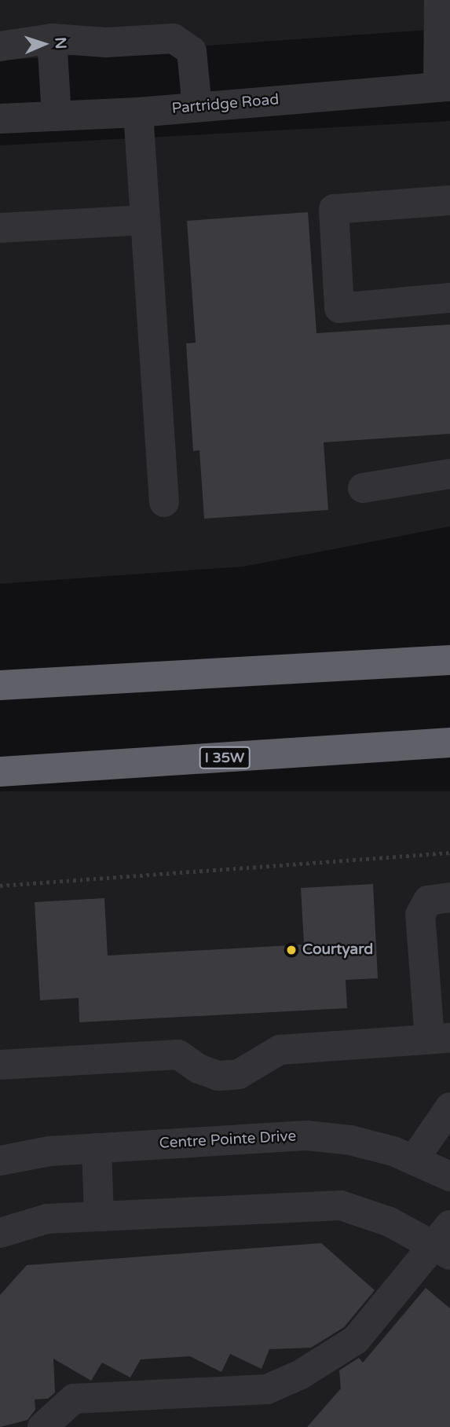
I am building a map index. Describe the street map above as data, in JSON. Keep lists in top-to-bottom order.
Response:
{
  "streets": {
    "highway": ["I 35W"],
    "street": ["Partridge Road", "Centre Pointe Drive"]
  },
  "places": ["Courtyard"],
  "north": "right"
}
